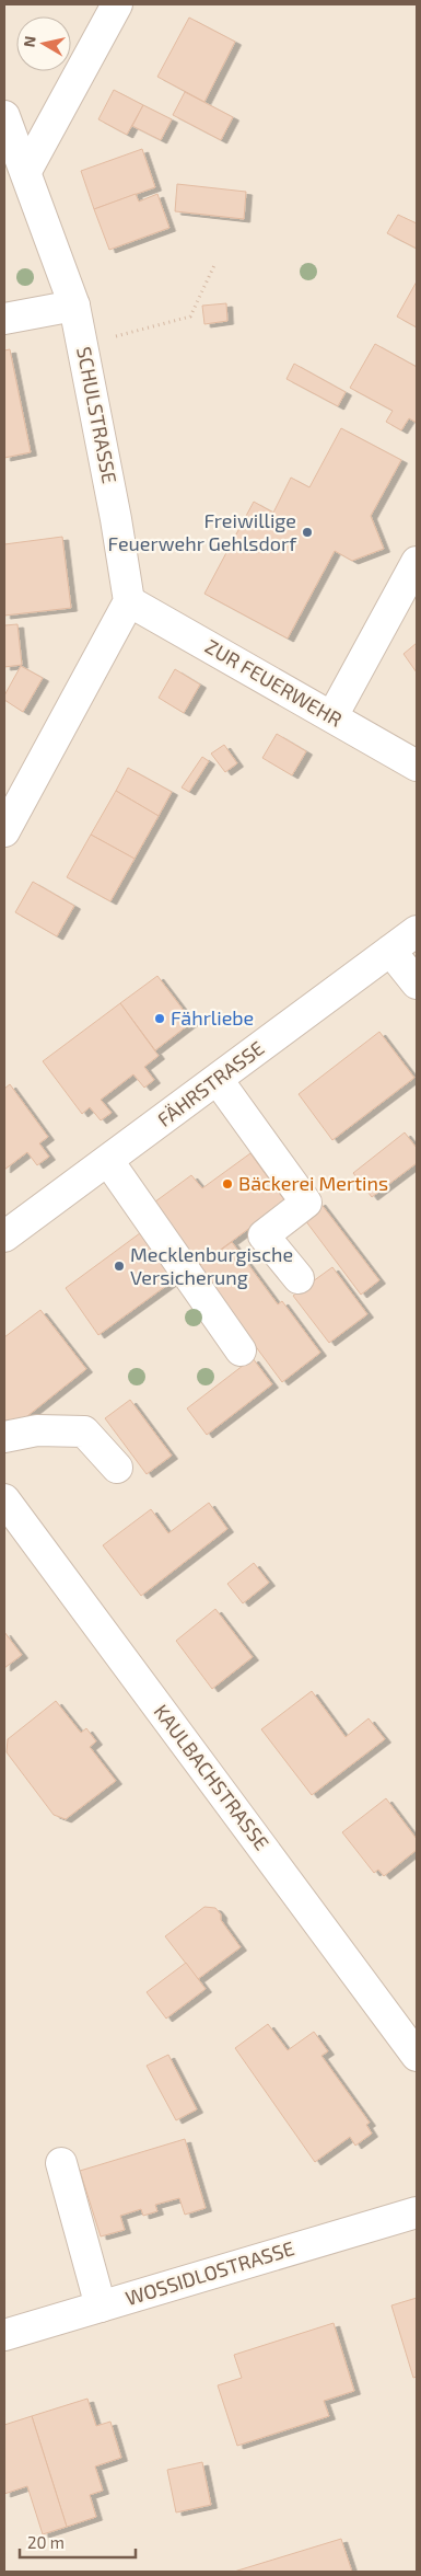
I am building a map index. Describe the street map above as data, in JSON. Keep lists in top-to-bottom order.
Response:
{
  "streets": {
    "street": [
      "SCHULSTRASSE",
      "ZUR FEUERWEHR",
      "FÄHRSTRASSE",
      "KAULBACHSTRASSE",
      "WOSSIDLOSTRASSE"
    ]
  },
  "crossings": [
    ["SCHULSTRASSE", "ZUR FEUERWEHR"]
  ],
  "places": [
    "Freiwillige Feuerwehr Gehlsdorf",
    "Fährliebe",
    "Bäckerei Mertins",
    "Mecklenburgische Versicherung"
  ],
  "scale_bar": "20 m",
  "north": "left"
}
